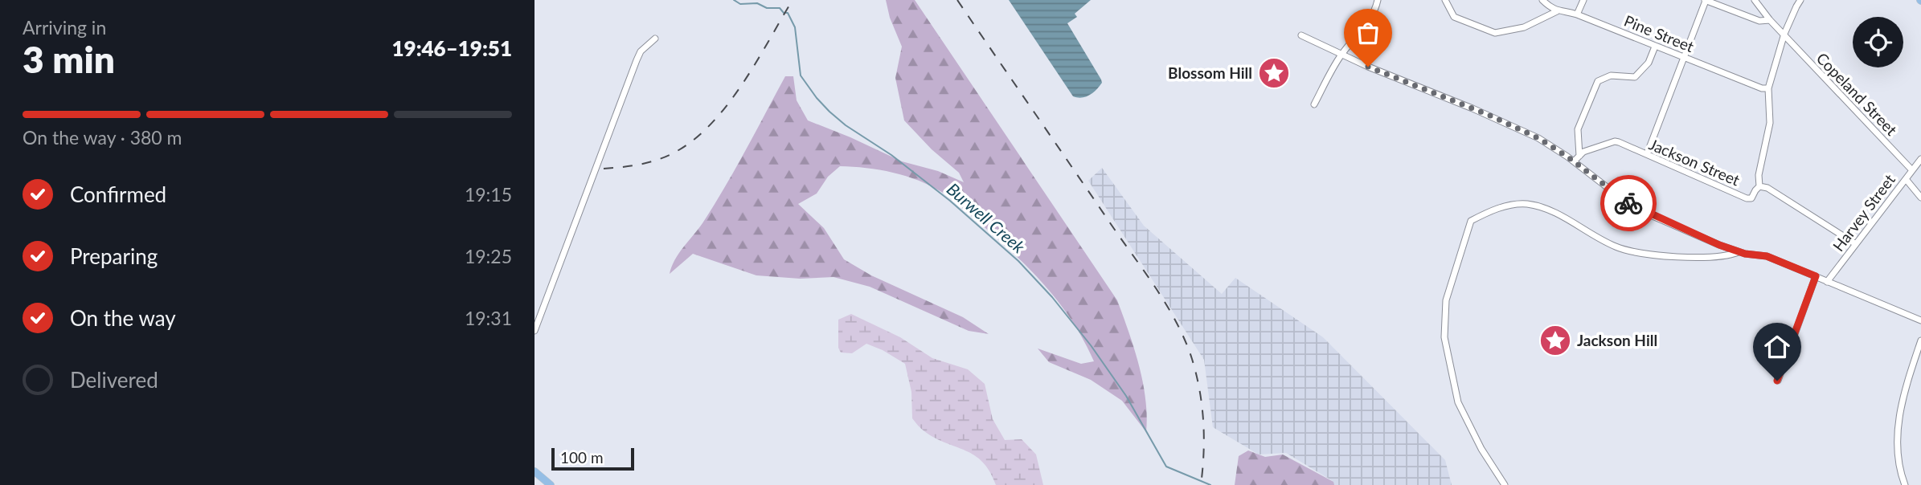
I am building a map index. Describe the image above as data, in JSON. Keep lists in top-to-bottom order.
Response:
{
  "streets": {
    "street": [
      "Pine Street",
      "Copeland Street",
      "Jackson Street",
      "Harvey Street"
    ]
  },
  "crossings": [
    ["Copeland Street", "Harvey Street"],
    ["Jackson Street", "Harvey Street"]
  ],
  "water": ["Burwell Creek"],
  "places": {
    "place": ["Blossom Hill", "Jackson Hill"]
  },
  "scale_bar": "100 m",
  "page": {
    "heading": ["3 min", "Arriving in", "19:46–19:51"],
    "bar": "On the way · 380 m",
    "list": [
      ["Confirmed", "19:15"],
      ["Preparing", "19:25"],
      ["On the way", "19:31"],
      "Delivered"
    ],
    "scale": "100 m"
  }
}
